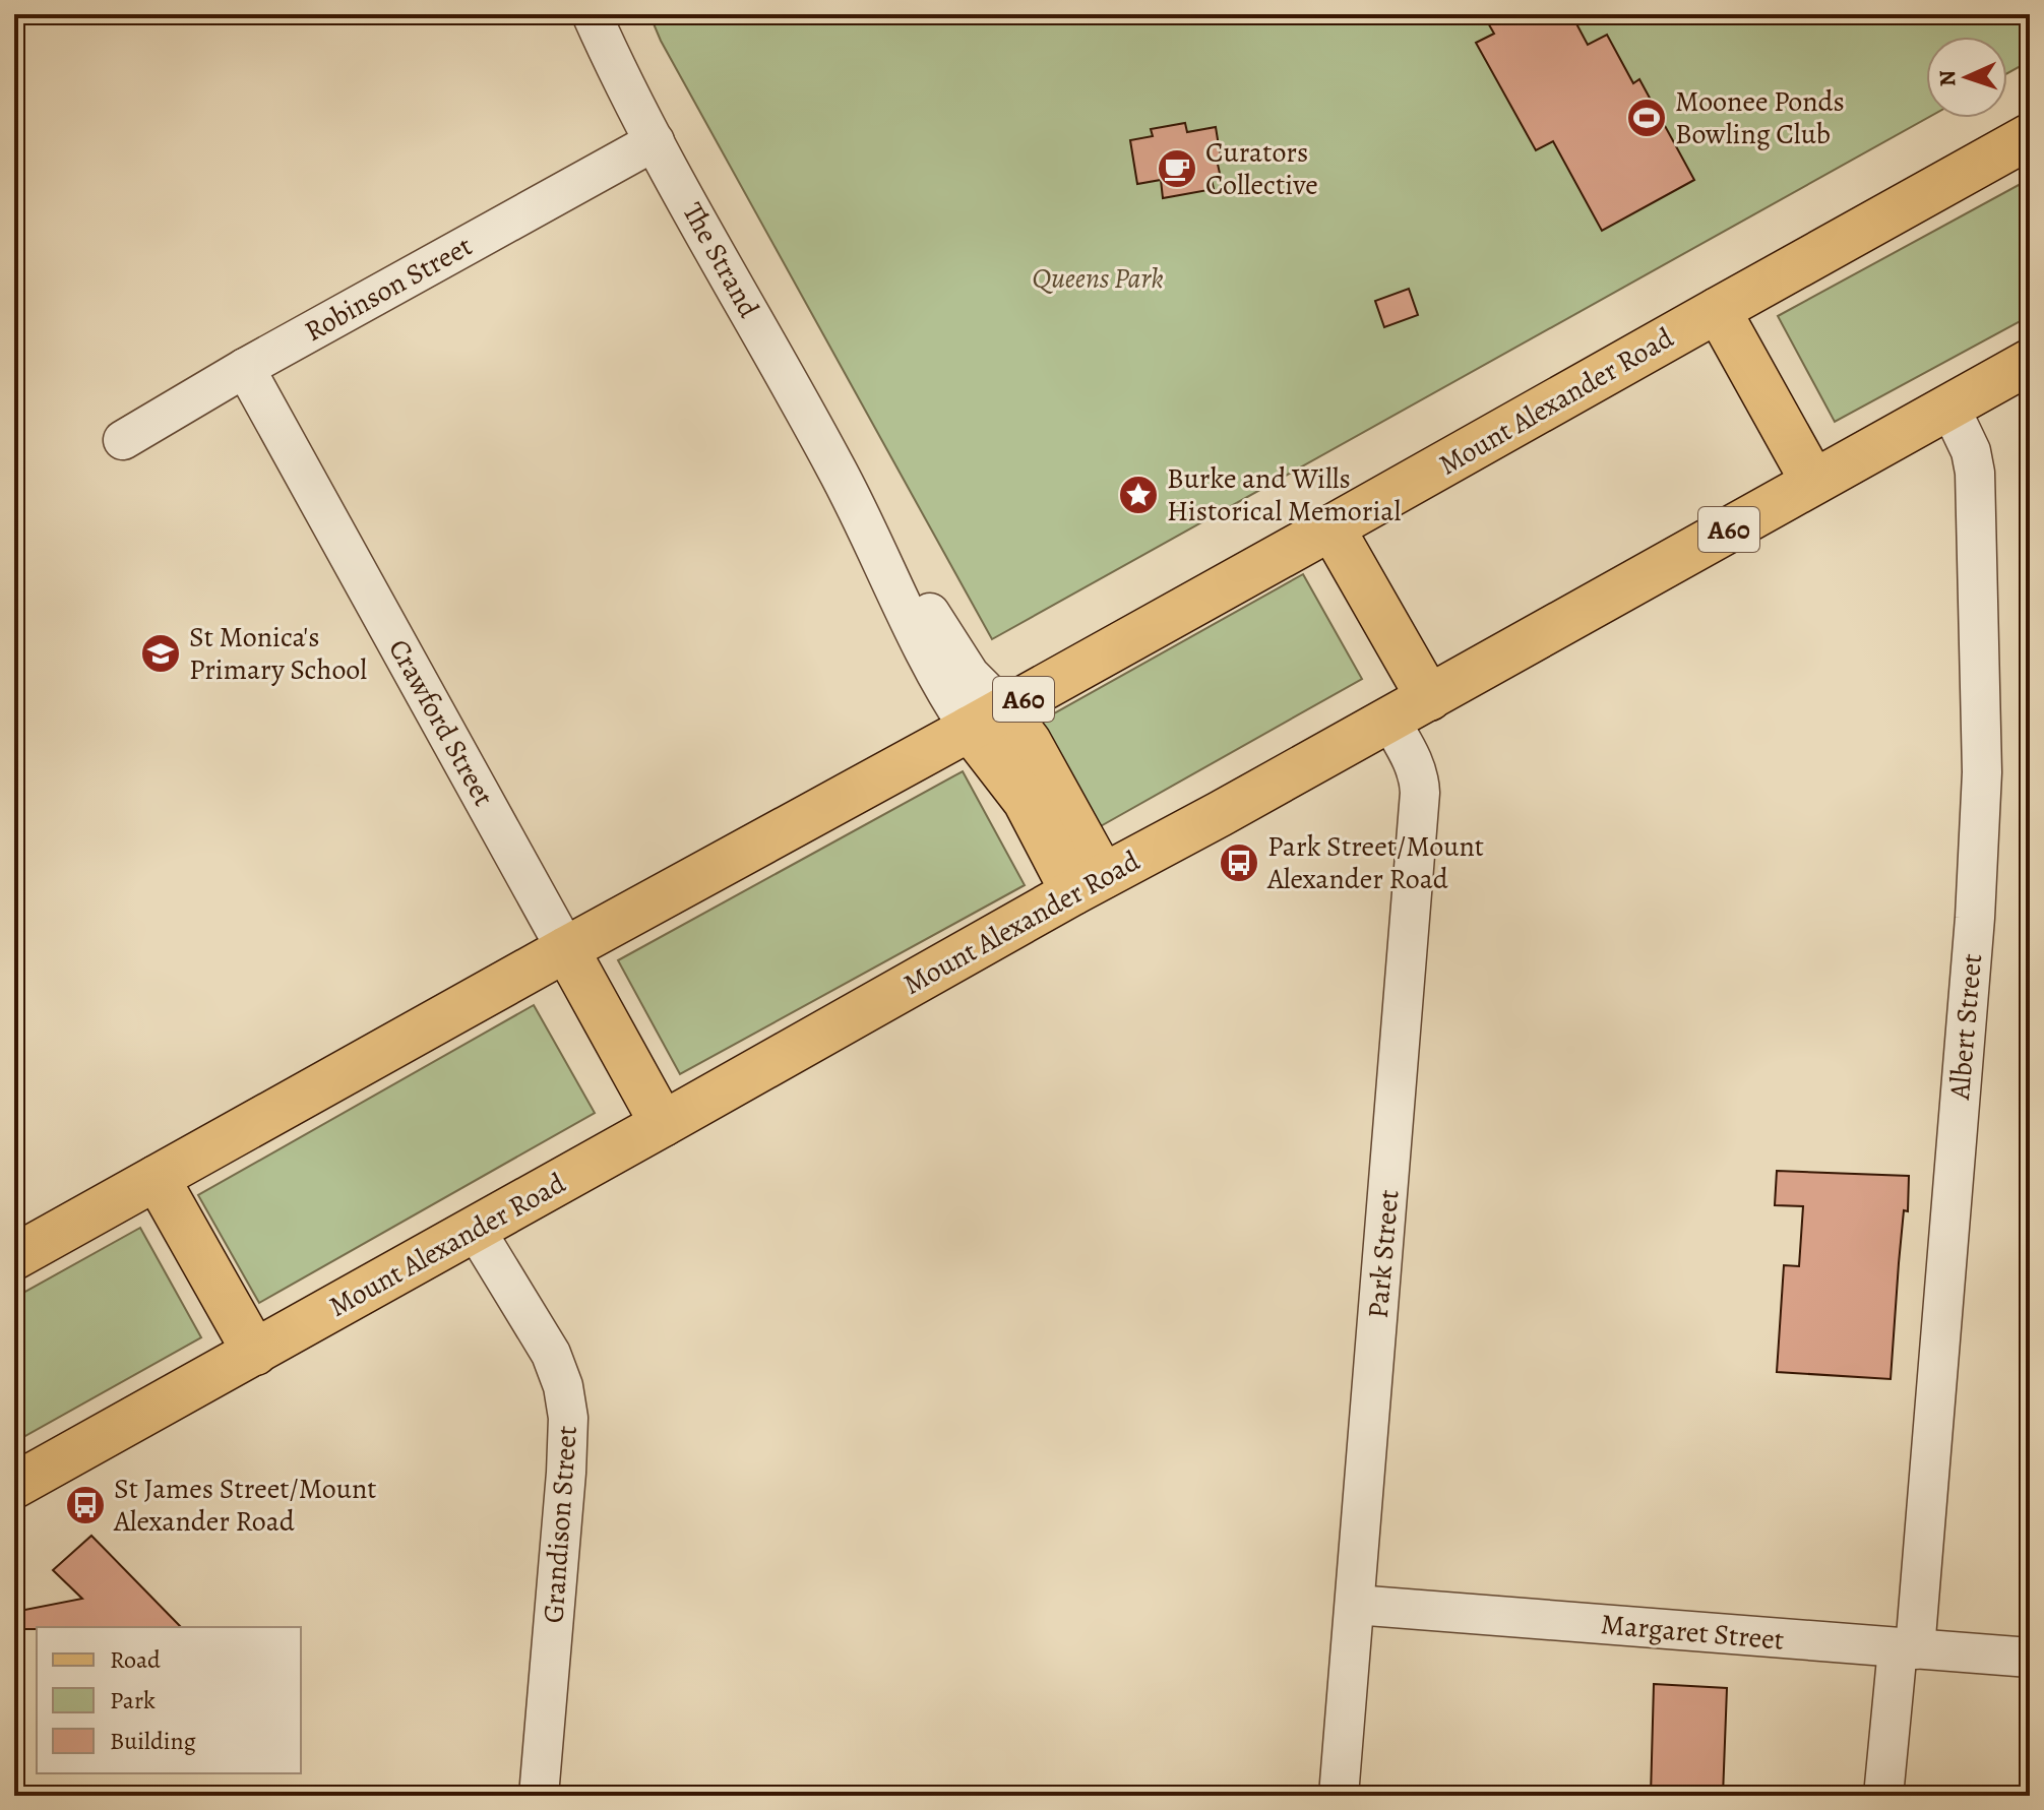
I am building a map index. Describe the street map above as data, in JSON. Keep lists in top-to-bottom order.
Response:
{
  "streets": {
    "main road": ["Mount Alexander Road", "A60"],
    "street": [
      "The Strand",
      "Robinson Street",
      "Crawford Street",
      "Albert Street",
      "Park Street",
      "Grandison Street",
      "Margaret Street"
    ]
  },
  "crossings": [
    ["The Strand", "Robinson Street"],
    ["The Strand", "Mount Alexander Road"],
    ["Robinson Street", "Crawford Street"],
    ["Mount Alexander Road", "Crawford Street"],
    ["Mount Alexander Road", "Albert Street"],
    ["Mount Alexander Road", "Park Street"],
    ["Mount Alexander Road", "Grandison Street"],
    ["Albert Street", "Margaret Street"],
    ["Park Street", "Margaret Street"]
  ],
  "parks": ["Queens Park"],
  "places": {
    "sports": ["Moonee Ponds Bowling Club"],
    "cafe": ["Curators Collective"],
    "place": ["Burke and Wills Historical Memorial"],
    "school or university": ["St Monica's Primary School"],
    "bus stop": ["Park Street/Mount Alexander Road", "St James Street/Mount Alexander Road"]
  },
  "legend": ["Road", "Park", "Building"],
  "north": "left"
}
